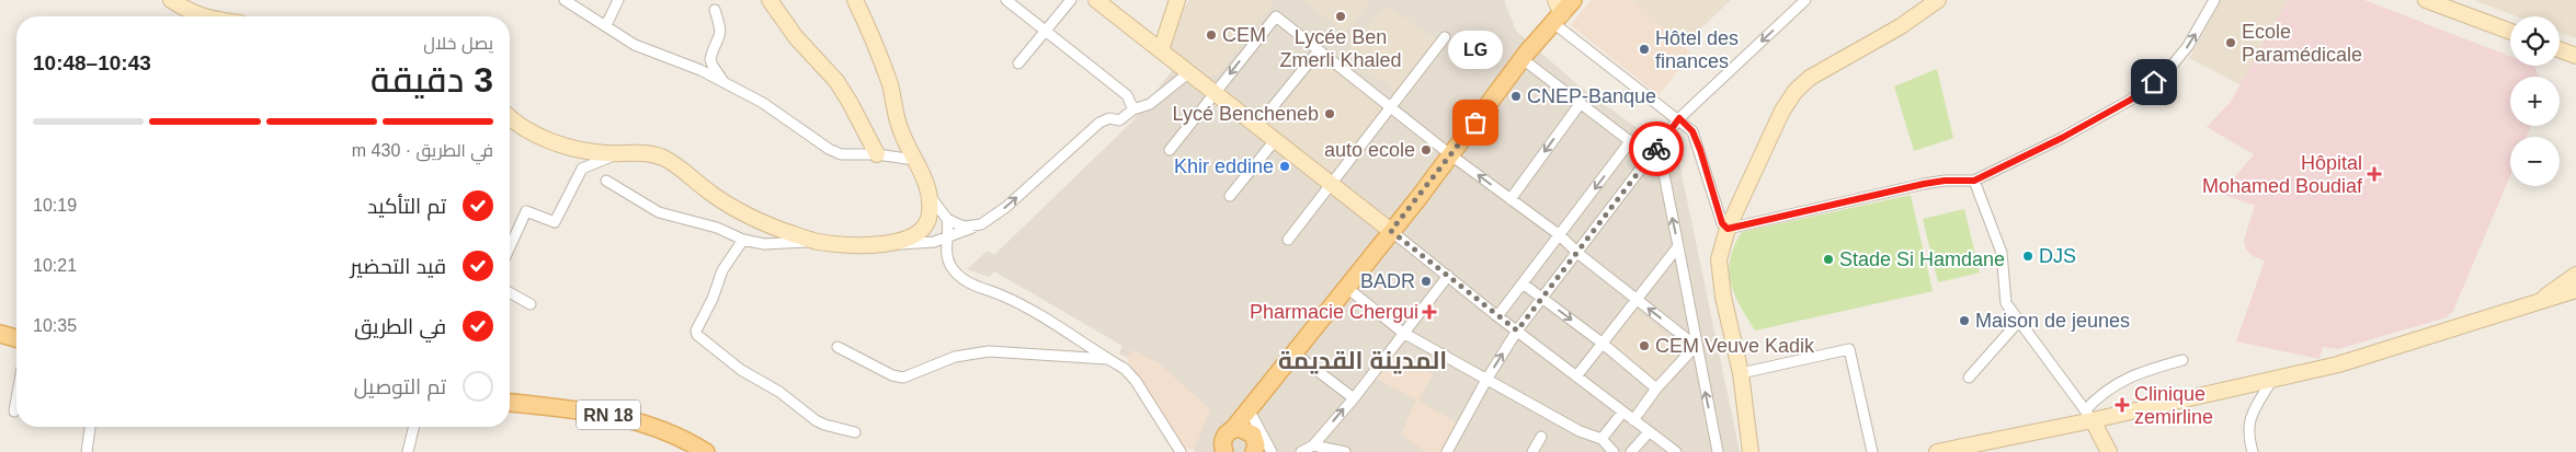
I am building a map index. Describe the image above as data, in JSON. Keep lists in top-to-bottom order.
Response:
{
  "streets": {
    "main road": ["RN 18"]
  },
  "districts": ["المدينة القديمة"],
  "places": {
    "other": [
      "Lycée Ben Zmerli Khaled",
      "CEM",
      "Ecole Paramédicale",
      "Hôtel des finances",
      "CNEP-Banque",
      "Lycé Bencheneb",
      "LG",
      "auto ecole",
      "Khir eddine",
      "DJS",
      "Stade Si Hamdane",
      "BADR",
      "Maison de jeunes",
      "CEM Veuve Kadik"
    ],
    "health": ["Hôpital Mohamed Boudiaf", "Pharmacie Chergui", "Clinique zemirline"]
  },
  "page": {
    "map_buttons": ["+", "−"],
    "heading": ["3 دقيقة", "يصل خلال", "10:43–10:48"],
    "bubble": "LG",
    "bar": "في الطريق · 430 m",
    "list": [
      ["تم التأكيد", "10:19"],
      ["قيد التحضير", "10:21"],
      ["في الطريق", "10:35"],
      "تم التوصيل"
    ]
  }
}
